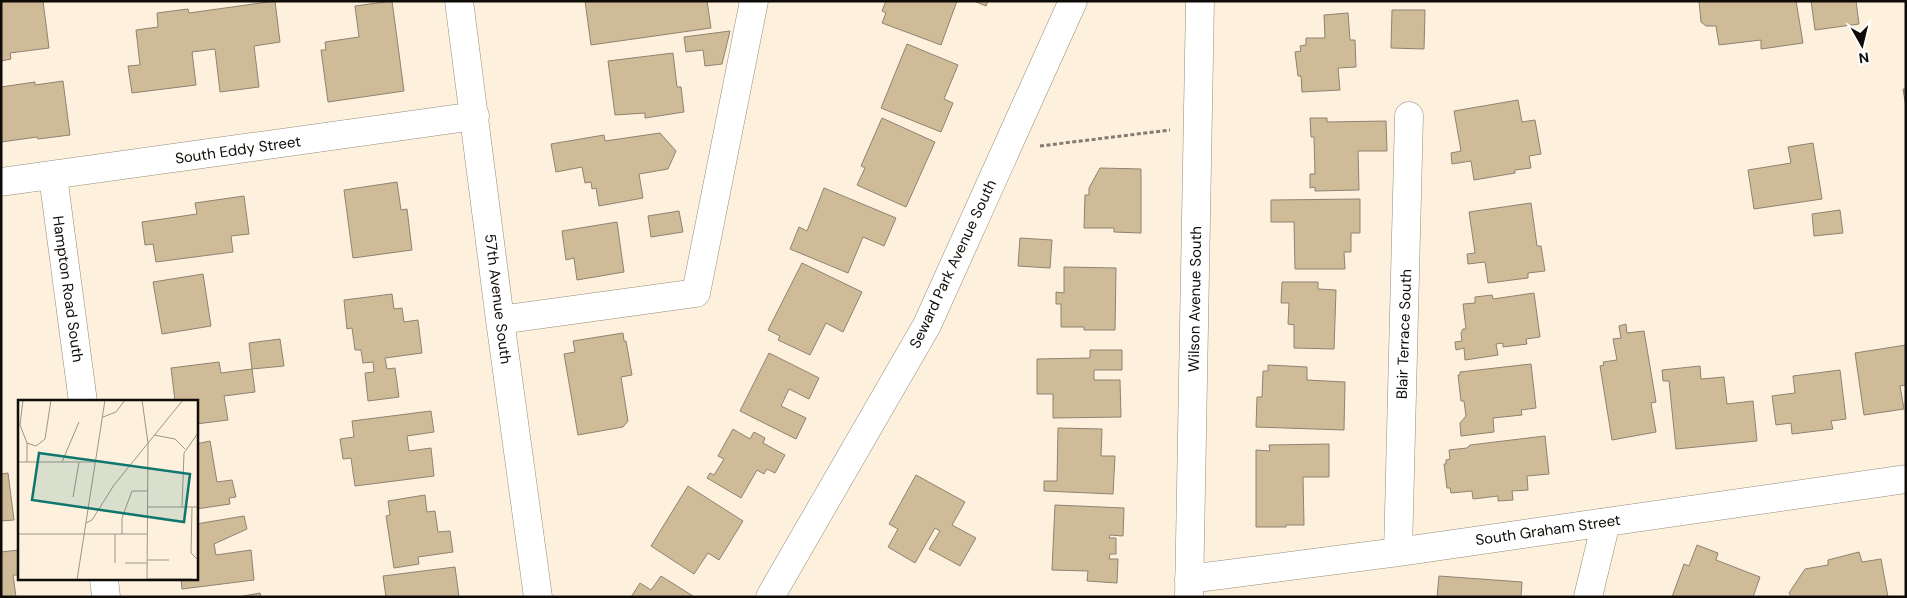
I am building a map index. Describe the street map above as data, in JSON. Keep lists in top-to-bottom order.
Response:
{
  "streets": {
    "street": [
      "South Eddy Street",
      "Seward Park Avenue South",
      "Hampton Road South",
      "57th Avenue South",
      "Wilson Avenue South",
      "Blair Terrace South",
      "South Graham Street"
    ]
  },
  "crossings": [
    ["South Eddy Street", "Hampton Road South"],
    ["South Eddy Street", "57th Avenue South"],
    ["Wilson Avenue South", "South Graham Street"],
    ["Blair Terrace South", "South Graham Street"]
  ],
  "north": "bottom"
}
